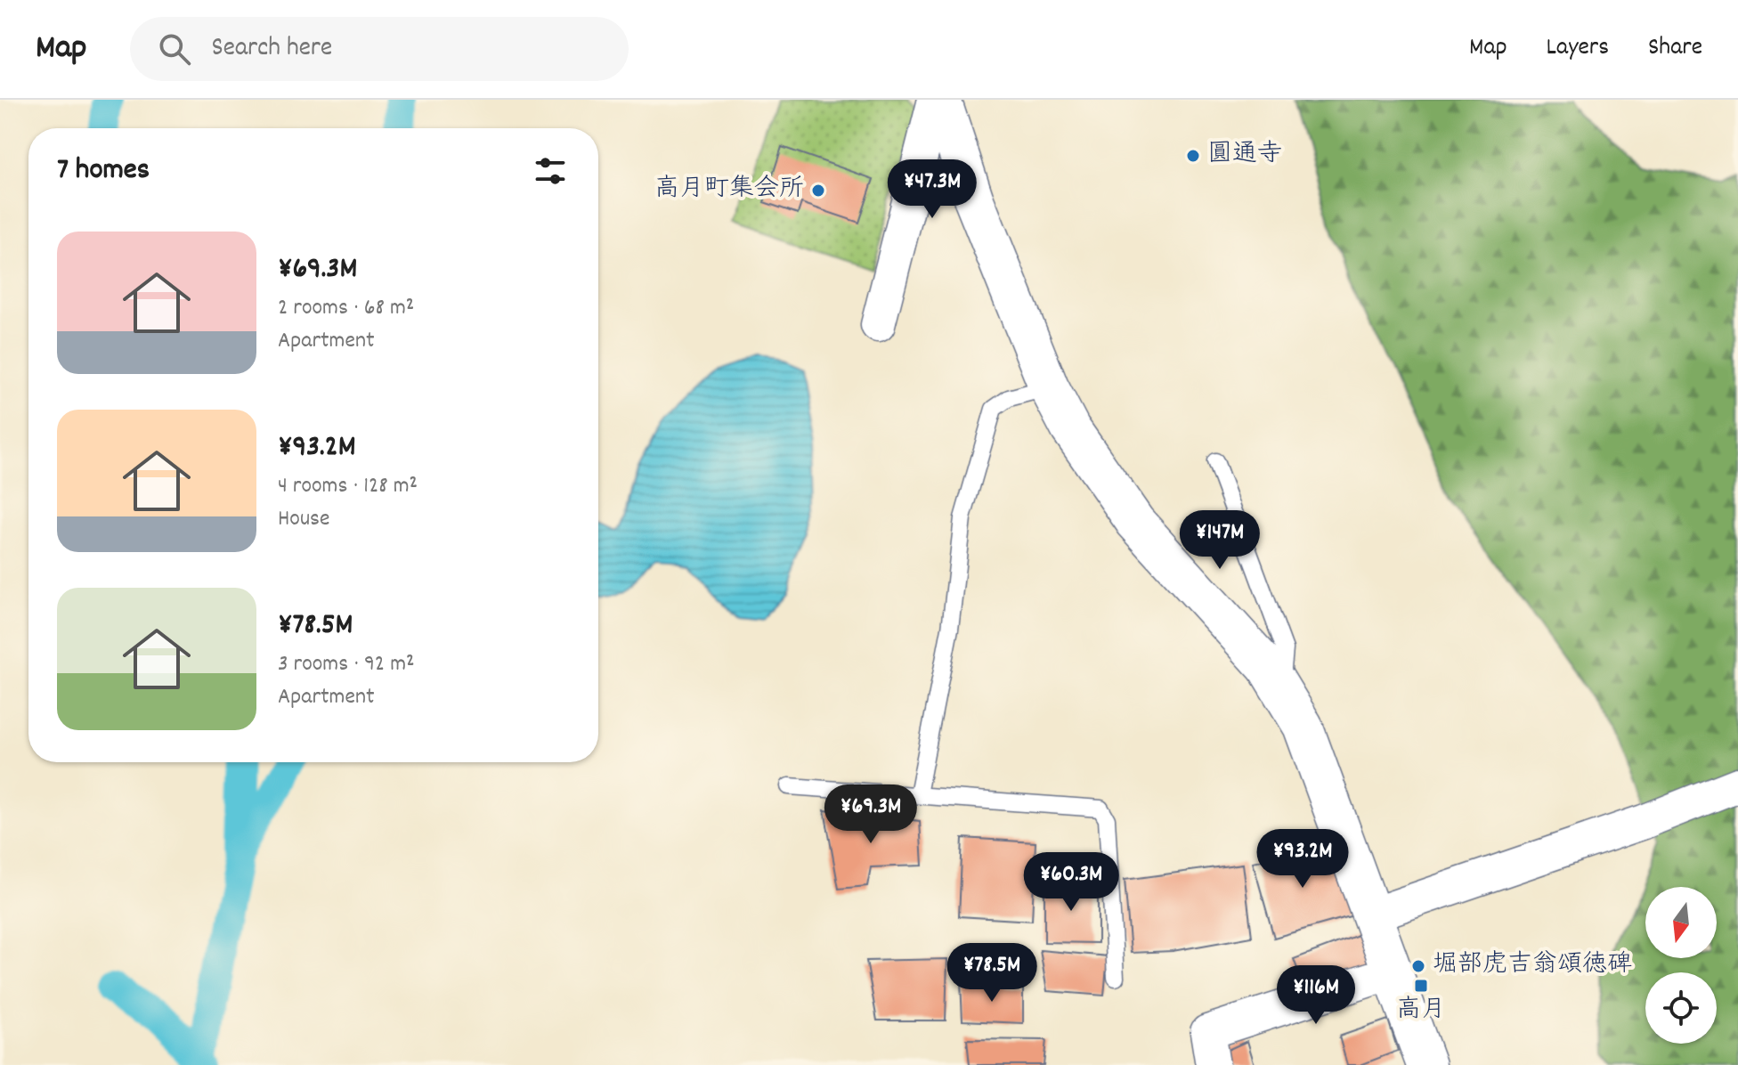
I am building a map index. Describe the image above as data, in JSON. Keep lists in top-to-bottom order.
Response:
{
  "places": {
    "other": ["圓通寺", "高月町集会所", "堀部虎吉翁頌徳碑"],
    "transit": ["高月"]
  },
  "north": "bottom",
  "page": {
    "header": "Map",
    "search": "Search here",
    "nav": ["Map", "Layers", "Share"],
    "heading": "7 homes",
    "price": [
      "¥47.3M",
      "¥147M",
      "¥69.3M",
      "¥93.2M",
      "¥60.3M",
      "¥78.5M",
      "¥116M"
    ],
    "list": [
      {
        "name": "¥69.3M",
        "note": "2 rooms · 68 m² · Apartment"
      },
      {
        "name": "¥93.2M",
        "note": "4 rooms · 128 m² · House"
      },
      {
        "name": "¥78.5M",
        "note": "3 rooms · 92 m² · Apartment"
      }
    ]
  }
}
